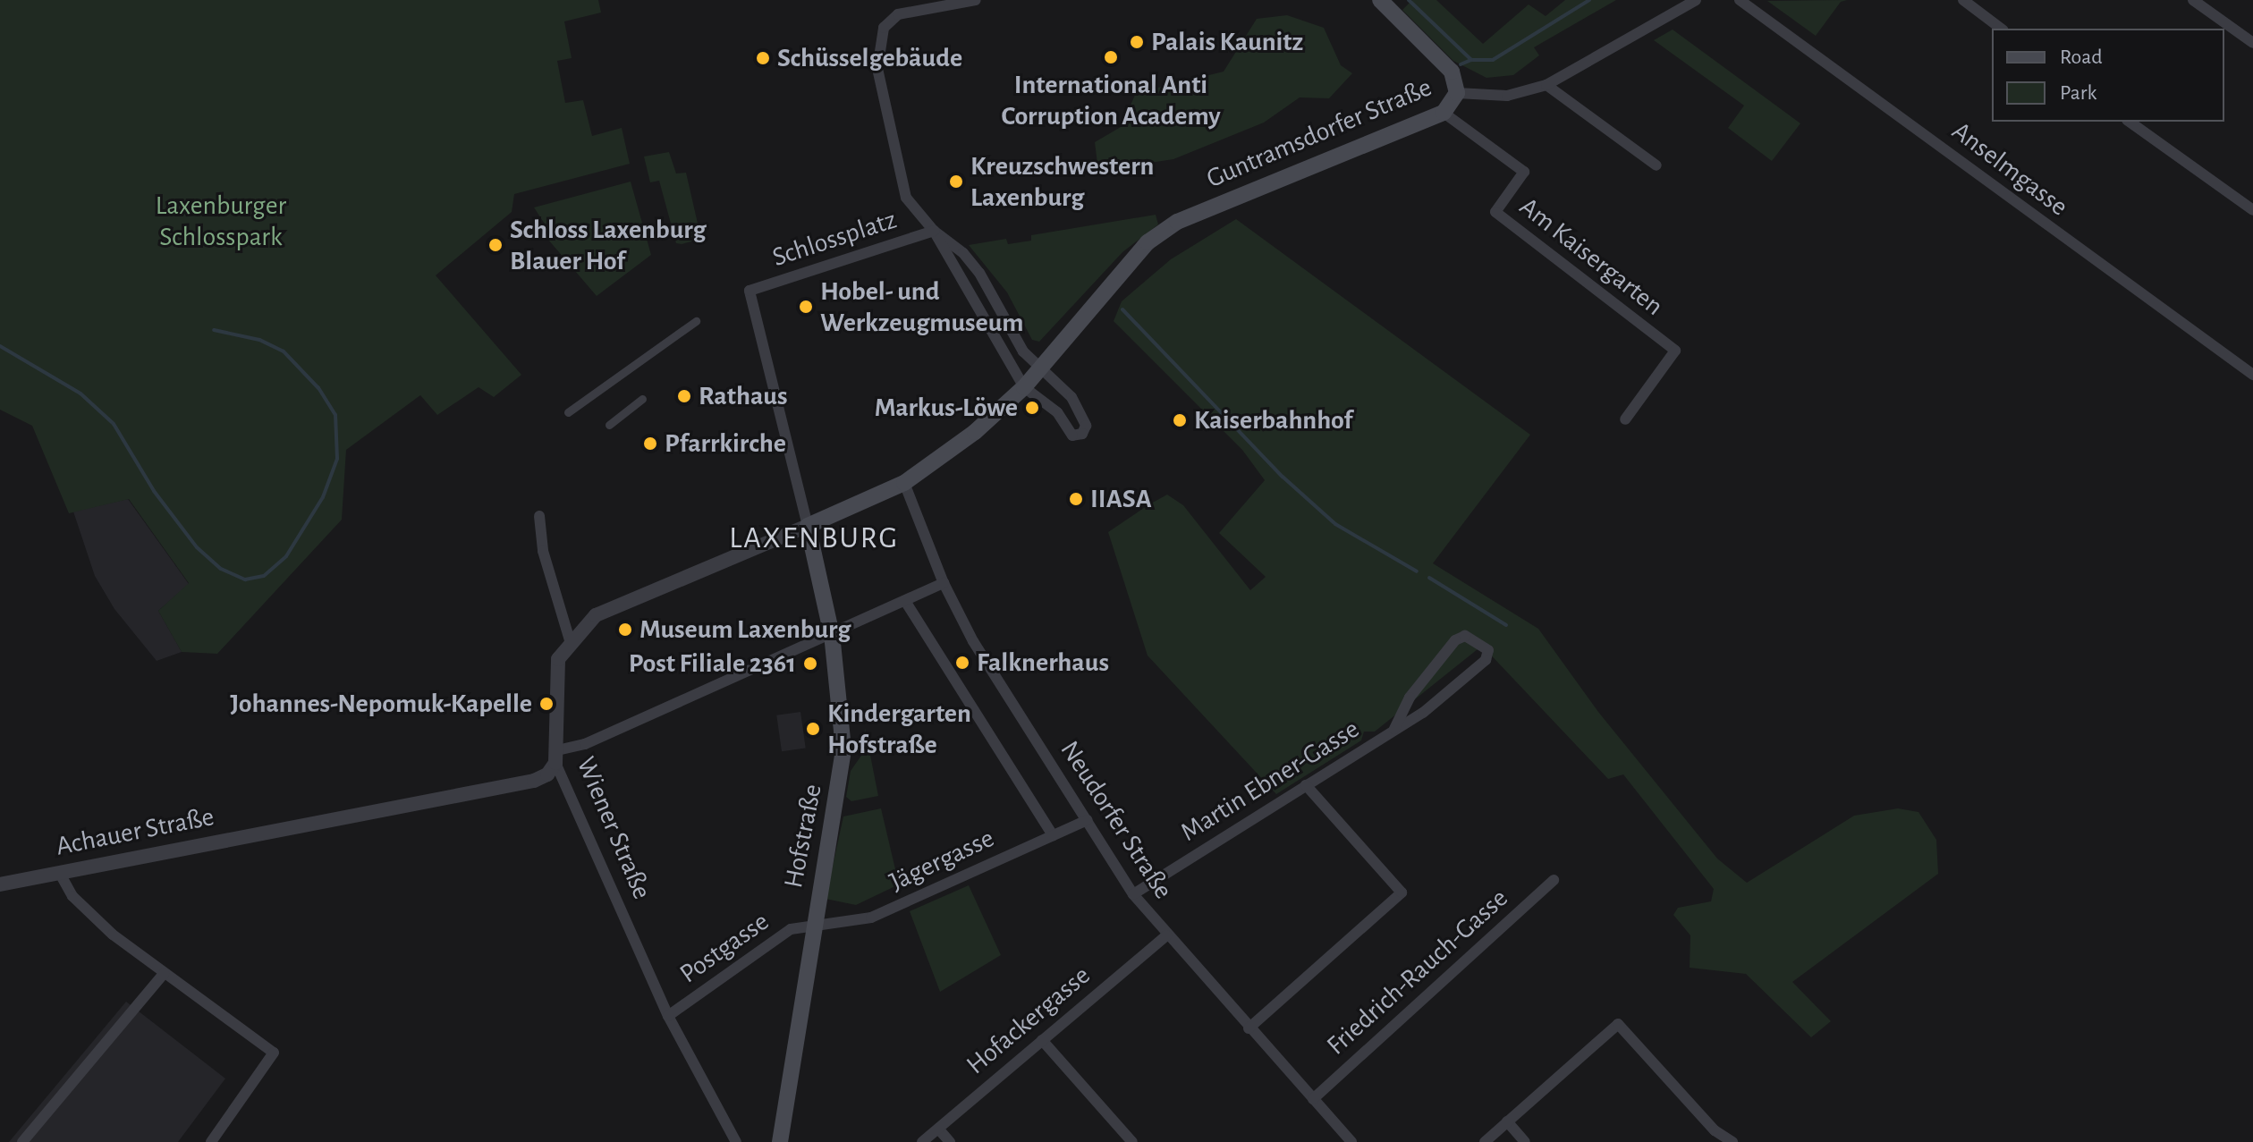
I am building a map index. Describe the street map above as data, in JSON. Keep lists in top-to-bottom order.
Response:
{
  "streets": {
    "main road": ["Guntramsdorfer Straße", "Hofstraße"],
    "street": [
      "Anselmgasse",
      "Schlossplatz",
      "Am Kaisergarten",
      "Martin Ebner-Gasse",
      "Neudorfer Straße",
      "Wiener Straße",
      "Achauer Straße",
      "Jägergasse",
      "Postgasse",
      "Friedrich-Rauch-Gasse",
      "Hofackergasse"
    ]
  },
  "crossings": [
    ["Guntramsdorfer Straße", "Am Kaisergarten"],
    ["Guntramsdorfer Straße", "Neudorfer Straße"],
    ["Guntramsdorfer Straße", "Hofstraße"],
    ["Schlossplatz", "Hofstraße"],
    ["Martin Ebner-Gasse", "Neudorfer Straße"],
    ["Neudorfer Straße", "Jägergasse"],
    ["Neudorfer Straße", "Friedrich-Rauch-Gasse"],
    ["Neudorfer Straße", "Hofackergasse"],
    ["Wiener Straße", "Achauer Straße"],
    ["Wiener Straße", "Postgasse"],
    ["Hofstraße", "Jägergasse"],
    ["Hofstraße", "Postgasse"],
    ["Jägergasse", "Postgasse"]
  ],
  "districts": ["LAXENBURG"],
  "parks": ["Laxenburger Schlosspark"],
  "places": [
    "Palais Kaunitz",
    "International Anti Corruption Academy",
    "Schüsselgebäude",
    "Kreuzschwestern Laxenburg",
    "Schloss Laxenburg Blauer Hof",
    "Hobel- und Werkzeugmuseum",
    "Rathaus",
    "Markus-Löwe",
    "Kaiserbahnhof",
    "Pfarrkirche",
    "IIASA",
    "Museum Laxenburg",
    "Falknerhaus",
    "Post Filiale 2361",
    "Johannes-Nepomuk-Kapelle",
    "Kindergarten Hofstraße"
  ],
  "legend": ["Road", "Park"]
}
